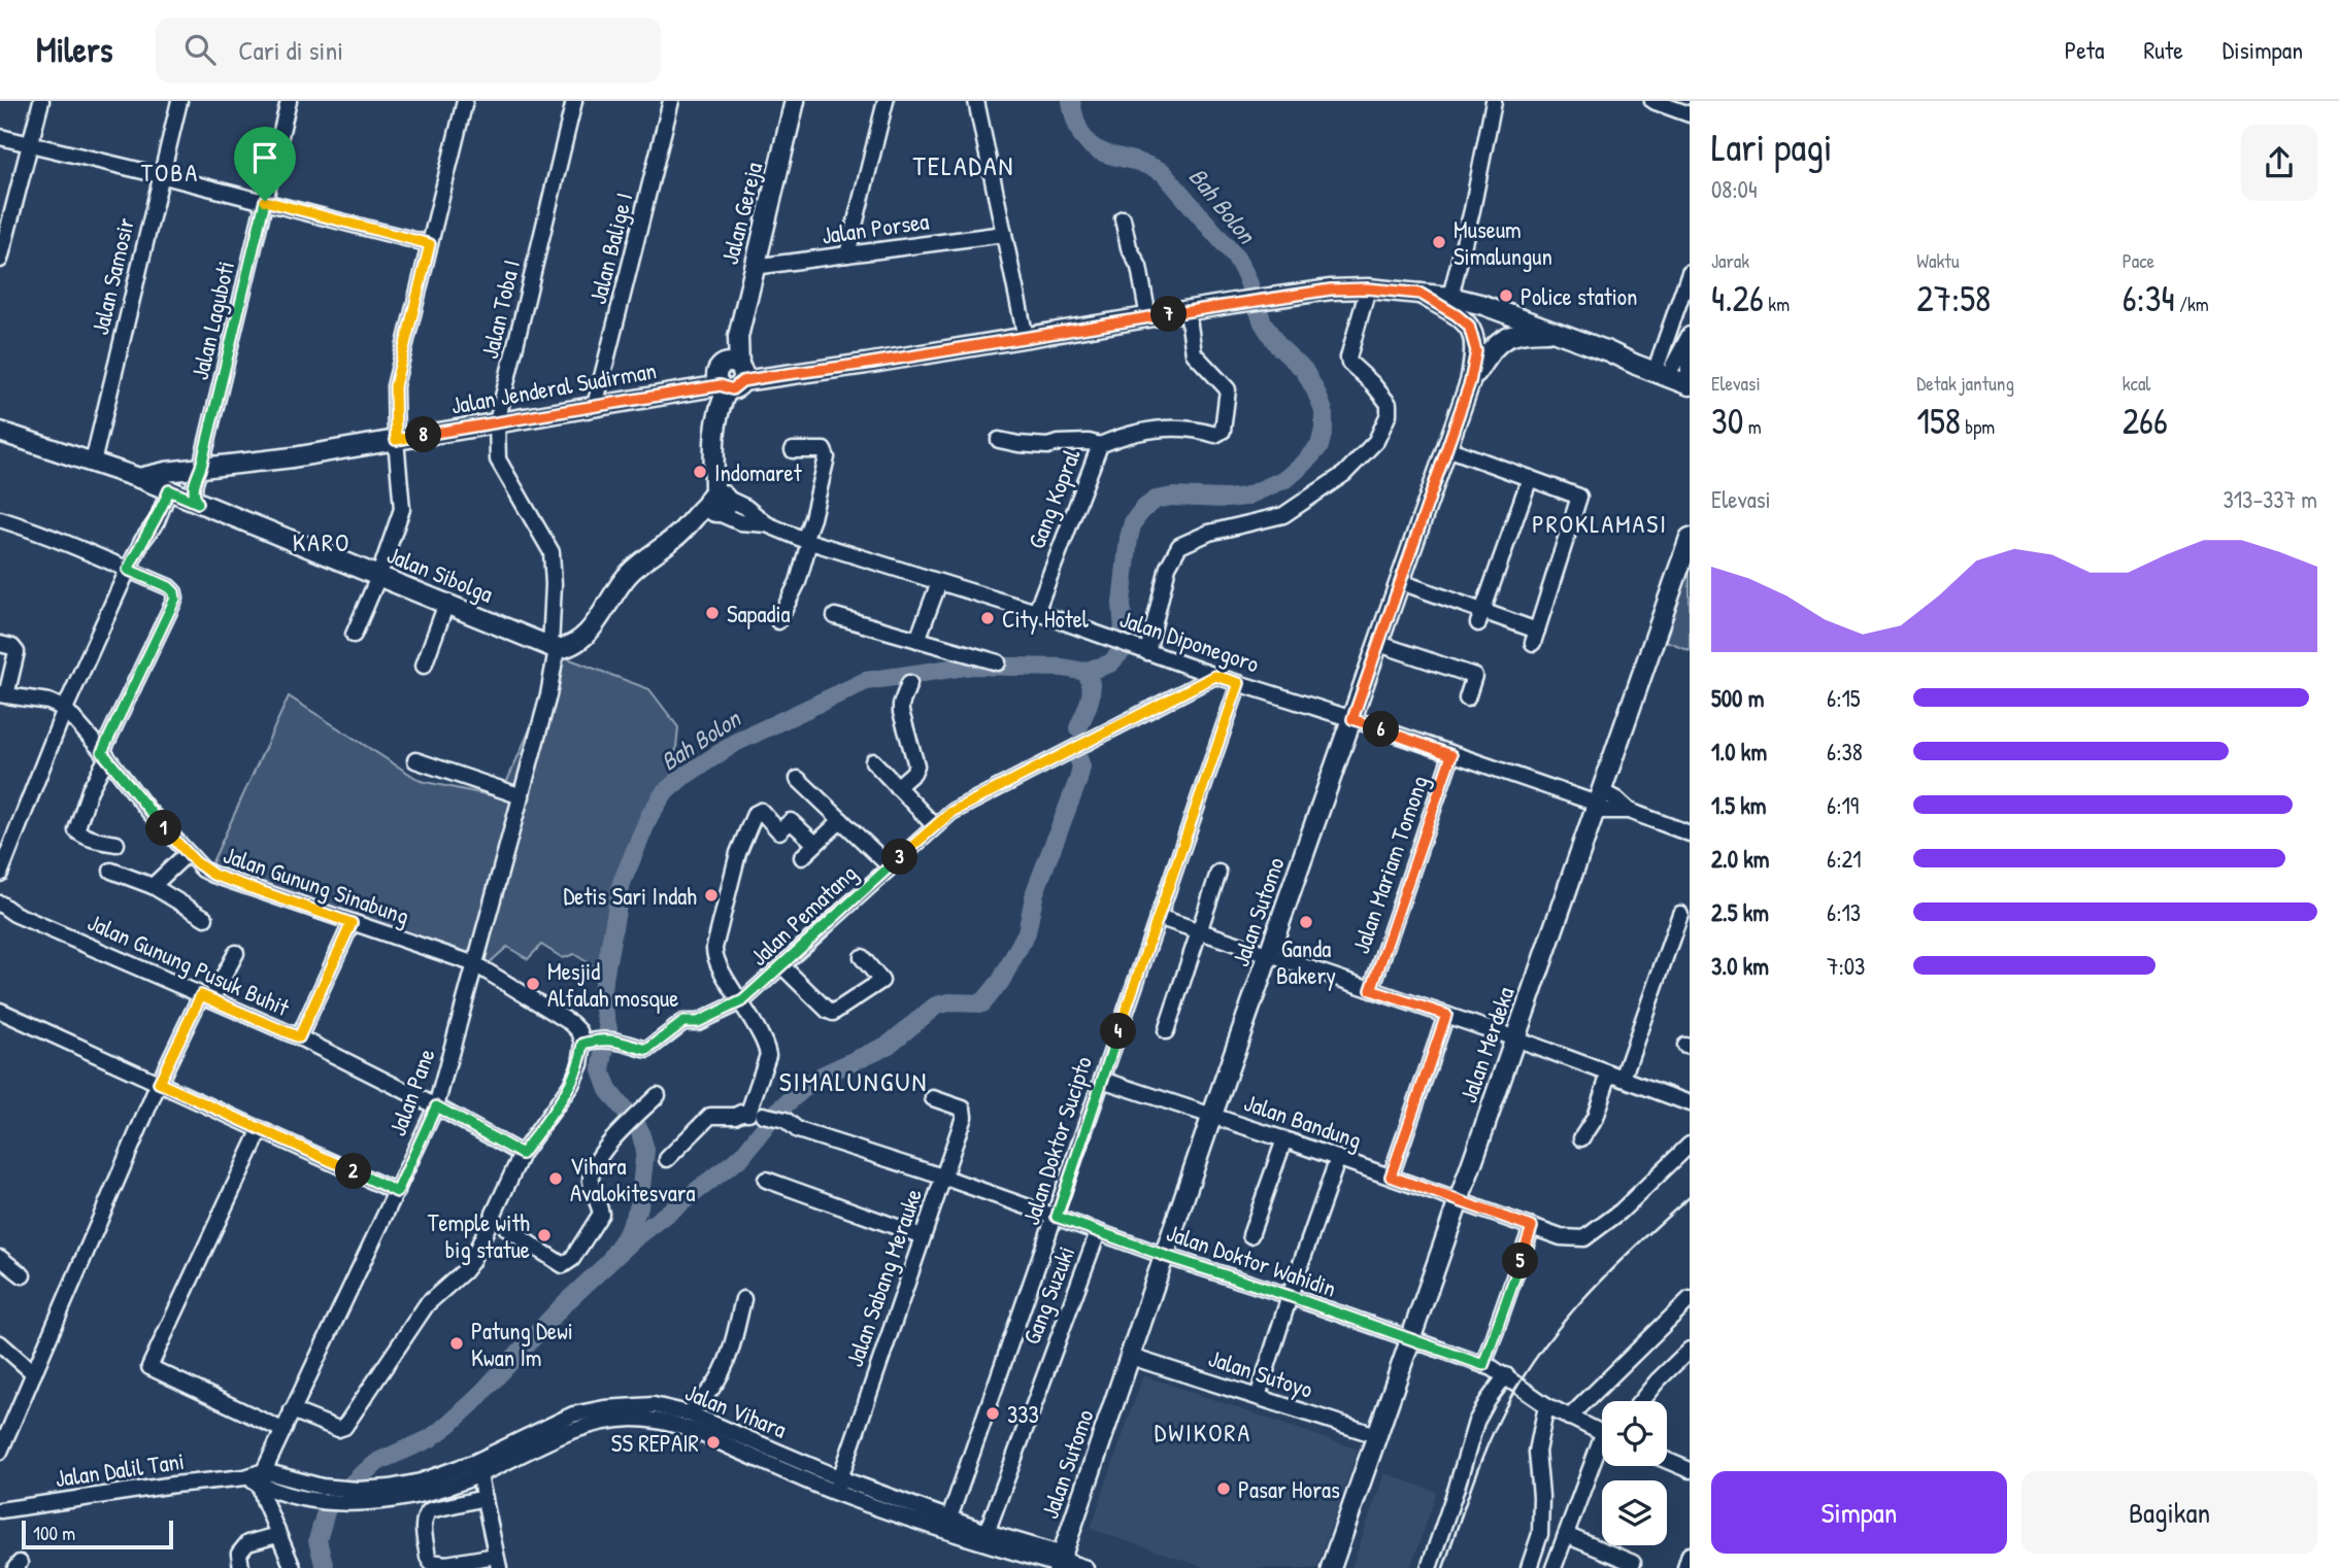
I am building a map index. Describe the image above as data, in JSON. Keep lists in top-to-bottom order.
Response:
{
  "streets": {
    "main road": [
      "Jalan Gereja",
      "Jalan Jenderal Sudirman",
      "Jalan Sibolga",
      "Jalan Sutomo",
      "Jalan Merdeka"
    ],
    "street": [
      "Jalan Porsea",
      "Jalan Balige I",
      "Jalan Samosir",
      "Jalan Toba I",
      "Jalan Laguboti",
      "Gang Kopral",
      "Jalan Diponegoro",
      "Jalan Mariam Tomong",
      "Jalan Gunung Sinabung",
      "Jalan Pematang",
      "Jalan Gunung Pusuk Buhit",
      "Jalan Pane",
      "Jalan Bandung",
      "Jalan Doktor Sucipto",
      "Jalan Doktor Wahidin",
      "Jalan Sabang Merauke",
      "Gang Suzuki",
      "Jalan Sutoyo",
      "Jalan Vihara",
      "Jalan Dalil Tani"
    ]
  },
  "crossings": [
    ["Jalan Gereja", "Jalan Porsea"],
    ["Jalan Gereja", "Jalan Jenderal Sudirman"],
    ["Jalan Balige I", "Jalan Jenderal Sudirman"],
    ["Jalan Samosir", "Jalan Sibolga"],
    ["Jalan Toba I", "Jalan Jenderal Sudirman"],
    ["Jalan Toba I", "Jalan Sibolga"],
    ["Jalan Toba I", "Jalan Pane"],
    ["Jalan Laguboti", "Jalan Jenderal Sudirman"],
    ["Jalan Laguboti", "Jalan Sibolga"],
    ["Jalan Jenderal Sudirman", "Gang Kopral"],
    ["Jalan Jenderal Sudirman", "Jalan Sibolga"],
    ["Gang Kopral", "Jalan Diponegoro"],
    ["Jalan Sibolga", "Jalan Pane"],
    ["Jalan Diponegoro", "Jalan Mariam Tomong"],
    ["Jalan Diponegoro", "Jalan Sutomo"],
    ["Jalan Diponegoro", "Jalan Pematang"],
    ["Jalan Diponegoro", "Jalan Merdeka"],
    ["Jalan Diponegoro", "Jalan Doktor Sucipto"],
    ["Jalan Gunung Sinabung", "Jalan Pane"],
    ["Jalan Sutomo", "Jalan Bandung"],
    ["Jalan Sutomo", "Jalan Doktor Wahidin"],
    ["Jalan Sutomo", "Jalan Sutoyo"],
    ["Jalan Sutomo", "Jalan Vihara"],
    ["Jalan Gunung Pusuk Buhit", "Jalan Pane"],
    ["Jalan Merdeka", "Jalan Bandung"],
    ["Jalan Merdeka", "Jalan Doktor Wahidin"],
    ["Jalan Merdeka", "Jalan Sutoyo"],
    ["Jalan Pane", "Jalan Vihara"],
    ["Jalan Pane", "Jalan Dalil Tani"],
    ["Jalan Bandung", "Jalan Doktor Sucipto"],
    ["Jalan Doktor Sucipto", "Jalan Doktor Wahidin"],
    ["Jalan Doktor Sucipto", "Jalan Vihara"],
    ["Jalan Doktor Wahidin", "Jalan Sabang Merauke"],
    ["Jalan Doktor Wahidin", "Gang Suzuki"],
    ["Jalan Sabang Merauke", "Jalan Vihara"],
    ["Gang Suzuki", "Jalan Vihara"],
    ["Jalan Vihara", "Jalan Dalil Tani"]
  ],
  "districts": [
    "TELADAN",
    "TOBA",
    "PROKLAMASI",
    "KARO",
    "SIMALUNGUN",
    "DWIKORA"
  ],
  "water": ["Bah Bolon"],
  "places": [
    "Museum Simalungun",
    "Police station",
    "Indomaret",
    "Sapadia",
    "City Hotel",
    "Detis Sari Indah",
    "Ganda Bakery",
    "Mesjid Alfalah mosque",
    "Vihara Avalokitesvara",
    "Temple with big statue",
    "Patung Dewi Kwan Im",
    "333",
    "SS REPAIR",
    "Pasar Horas"
  ],
  "scale_bar": "100 m",
  "page": {
    "header": "Milers",
    "search": "Cari di sini",
    "nav": ["Peta", "Rute", "Disimpan"],
    "heading": ["Lari pagi", "08:04"],
    "stats": [
      ["Jarak", "4.26 km"],
      ["Waktu", "27:58"],
      ["Pace", "6:34 /km"],
      ["Elevasi", "30 m"],
      ["Detak jantung", "158 bpm"],
      ["kcal", "266"]
    ],
    "pins": [
      "7",
      "8",
      "6",
      "1",
      "3",
      "4",
      "2",
      "5"
    ],
    "chart": ["Elevasi", "313–337 m"],
    "list": [
      {
        "name": "500 m",
        "note": "6:15"
      },
      {
        "name": "1.0 km",
        "note": "6:38"
      },
      {
        "name": "1.5 km",
        "note": "6:19"
      },
      {
        "name": "2.0 km",
        "note": "6:21"
      },
      {
        "name": "2.5 km",
        "note": "6:13"
      },
      {
        "name": "3.0 km",
        "note": "7:03"
      }
    ],
    "buttons": ["Simpan", "Bagikan"],
    "scale": "100 m"
  }
}
